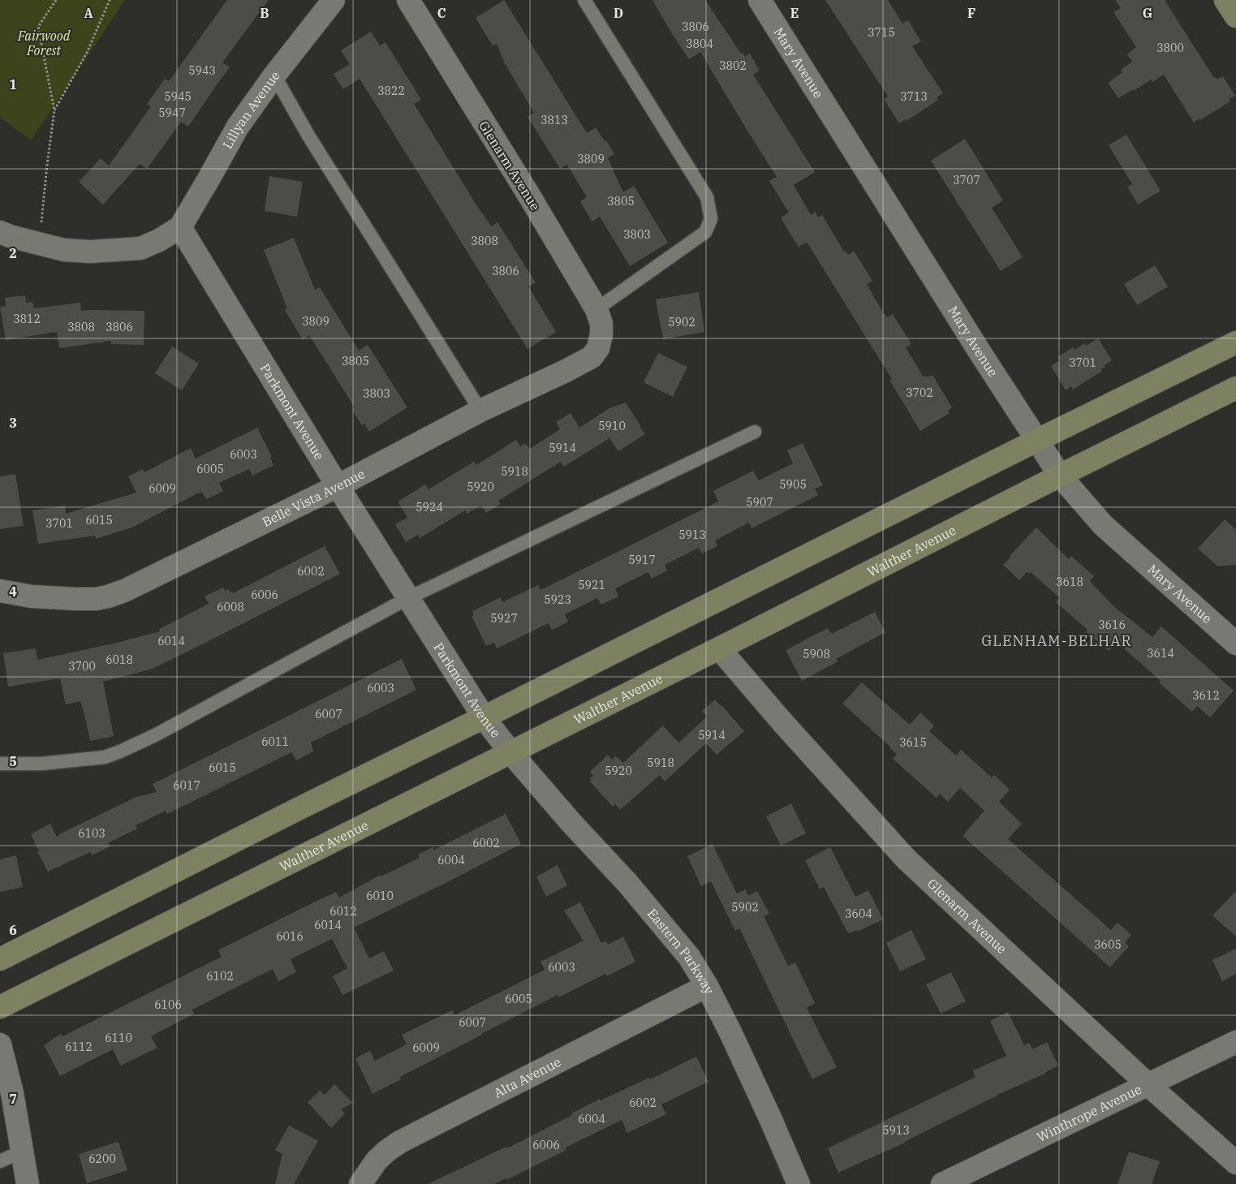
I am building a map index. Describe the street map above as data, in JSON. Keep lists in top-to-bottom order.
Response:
{
  "streets": {
    "main road": ["Walther Avenue"],
    "street": [
      "Mary Avenue",
      "Lillyan Avenue",
      "Glenarm Avenue",
      "Parkmont Avenue",
      "Belle Vista Avenue",
      "Eastern Parkway",
      "Alta Avenue",
      "Winthrope Avenue"
    ]
  },
  "crossings": [
    ["Mary Avenue", "Walther Avenue"],
    ["Lillyan Avenue", "Parkmont Avenue"],
    ["Glenarm Avenue", "Belle Vista Avenue"],
    ["Glenarm Avenue", "Walther Avenue"],
    ["Glenarm Avenue", "Winthrope Avenue"],
    ["Parkmont Avenue", "Belle Vista Avenue"],
    ["Parkmont Avenue", "Walther Avenue"],
    ["Parkmont Avenue", "Eastern Parkway"],
    ["Walther Avenue", "Eastern Parkway"],
    ["Eastern Parkway", "Alta Avenue"]
  ],
  "districts": ["GLENHAM-BELHAR"],
  "parks": ["Fairwood Forest"],
  "house_numbers": [
    "3806",
    "3715",
    "3804",
    "3800",
    "3802",
    "5943",
    "3822",
    "5945",
    "3713",
    "5947",
    "3813",
    "3809",
    "3707",
    "3805",
    "3803",
    "3808",
    "3806",
    "3812",
    "3809",
    "5902",
    "3808",
    "3806",
    "3805",
    "3701",
    "3702",
    "3803",
    "5910",
    "5914",
    "6003",
    "6005",
    "5918",
    "5905",
    "5920",
    "6009",
    "5907",
    "5924",
    "6015",
    "3701",
    "5913",
    "5917",
    "6002",
    "3618",
    "5921",
    "6006",
    "5923",
    "6008",
    "5927",
    "3616",
    "6014",
    "3614",
    "5908",
    "6018",
    "3700",
    "6003",
    "3612",
    "6007",
    "5914",
    "6011",
    "3615",
    "5918",
    "6015",
    "5920",
    "6017",
    "6103",
    "6002",
    "6004",
    "6010",
    "5902",
    "6012",
    "3604",
    "6014",
    "6016",
    "3605",
    "6003",
    "6102",
    "6005",
    "6106",
    "6007",
    "6110",
    "6112",
    "6009",
    "6002",
    "6004",
    "5913",
    "6006",
    "6200"
  ],
  "grid": {
    "columns": [
      "A",
      "B",
      "C",
      "D",
      "E",
      "F",
      "G"
    ],
    "rows": [
      "1",
      "2",
      "3",
      "4",
      "5",
      "6",
      "7"
    ]
  }
}
